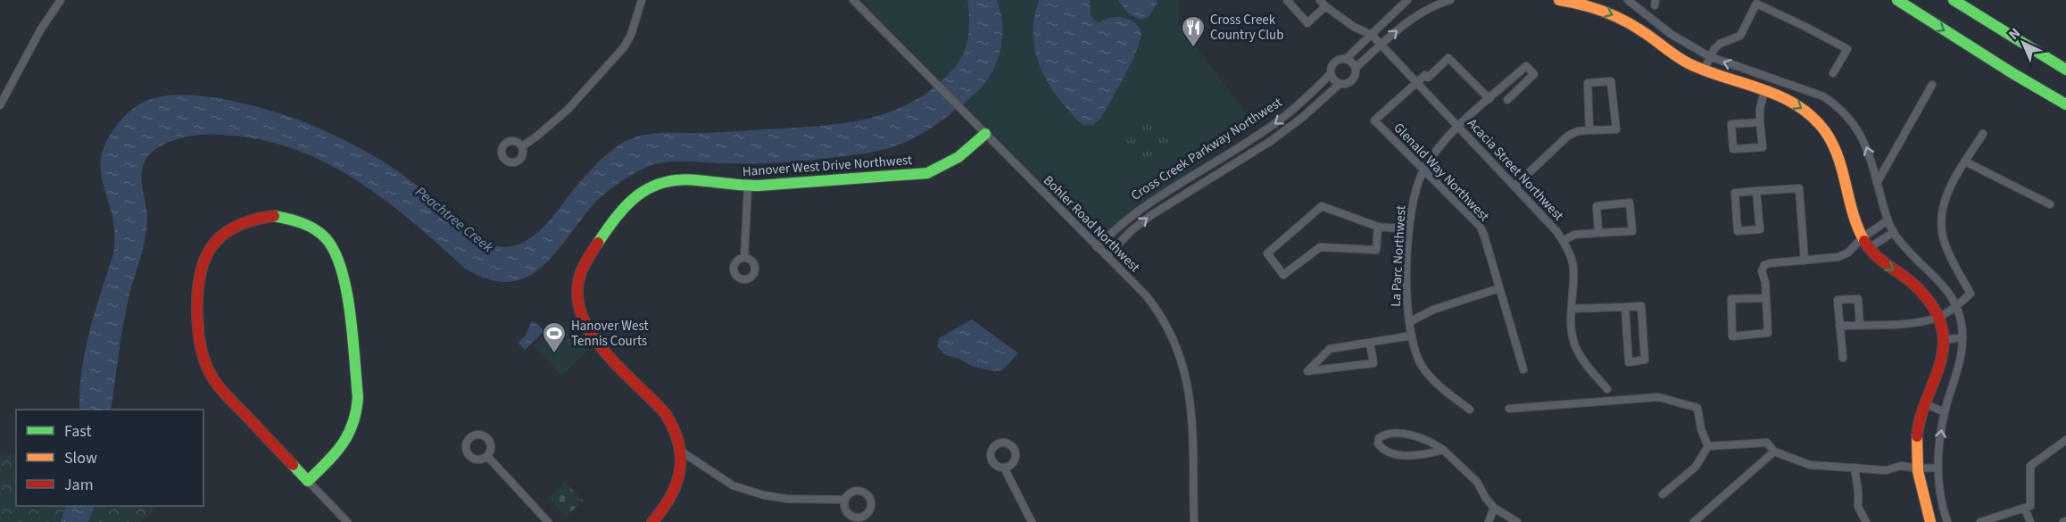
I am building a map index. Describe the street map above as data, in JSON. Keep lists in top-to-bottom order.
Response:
{
  "streets": {
    "main road": ["Hanover West Drive Northwest"],
    "street": [
      "Cross Creek Parkway Northwest",
      "Acacia Street Northwest",
      "Glenald Way Northwest",
      "Bohler Road Northwest",
      "La Parc Northwest"
    ]
  },
  "crossings": [
    ["Cross Creek Parkway Northwest", "Bohler Road Northwest"],
    ["Hanover West Drive Northwest", "Bohler Road Northwest"],
    ["Acacia Street Northwest", "Glenald Way Northwest"],
    ["Acacia Street Northwest", "La Parc Northwest"],
    ["Glenald Way Northwest", "La Parc Northwest"]
  ],
  "water": ["Peachtree Creek"],
  "places": {
    "restaurant": ["Cross Creek Country Club"],
    "sports": ["Hanover West Tennis Courts"]
  },
  "legend": ["Fast", "Slow", "Jam"],
  "north": "top left"
}
